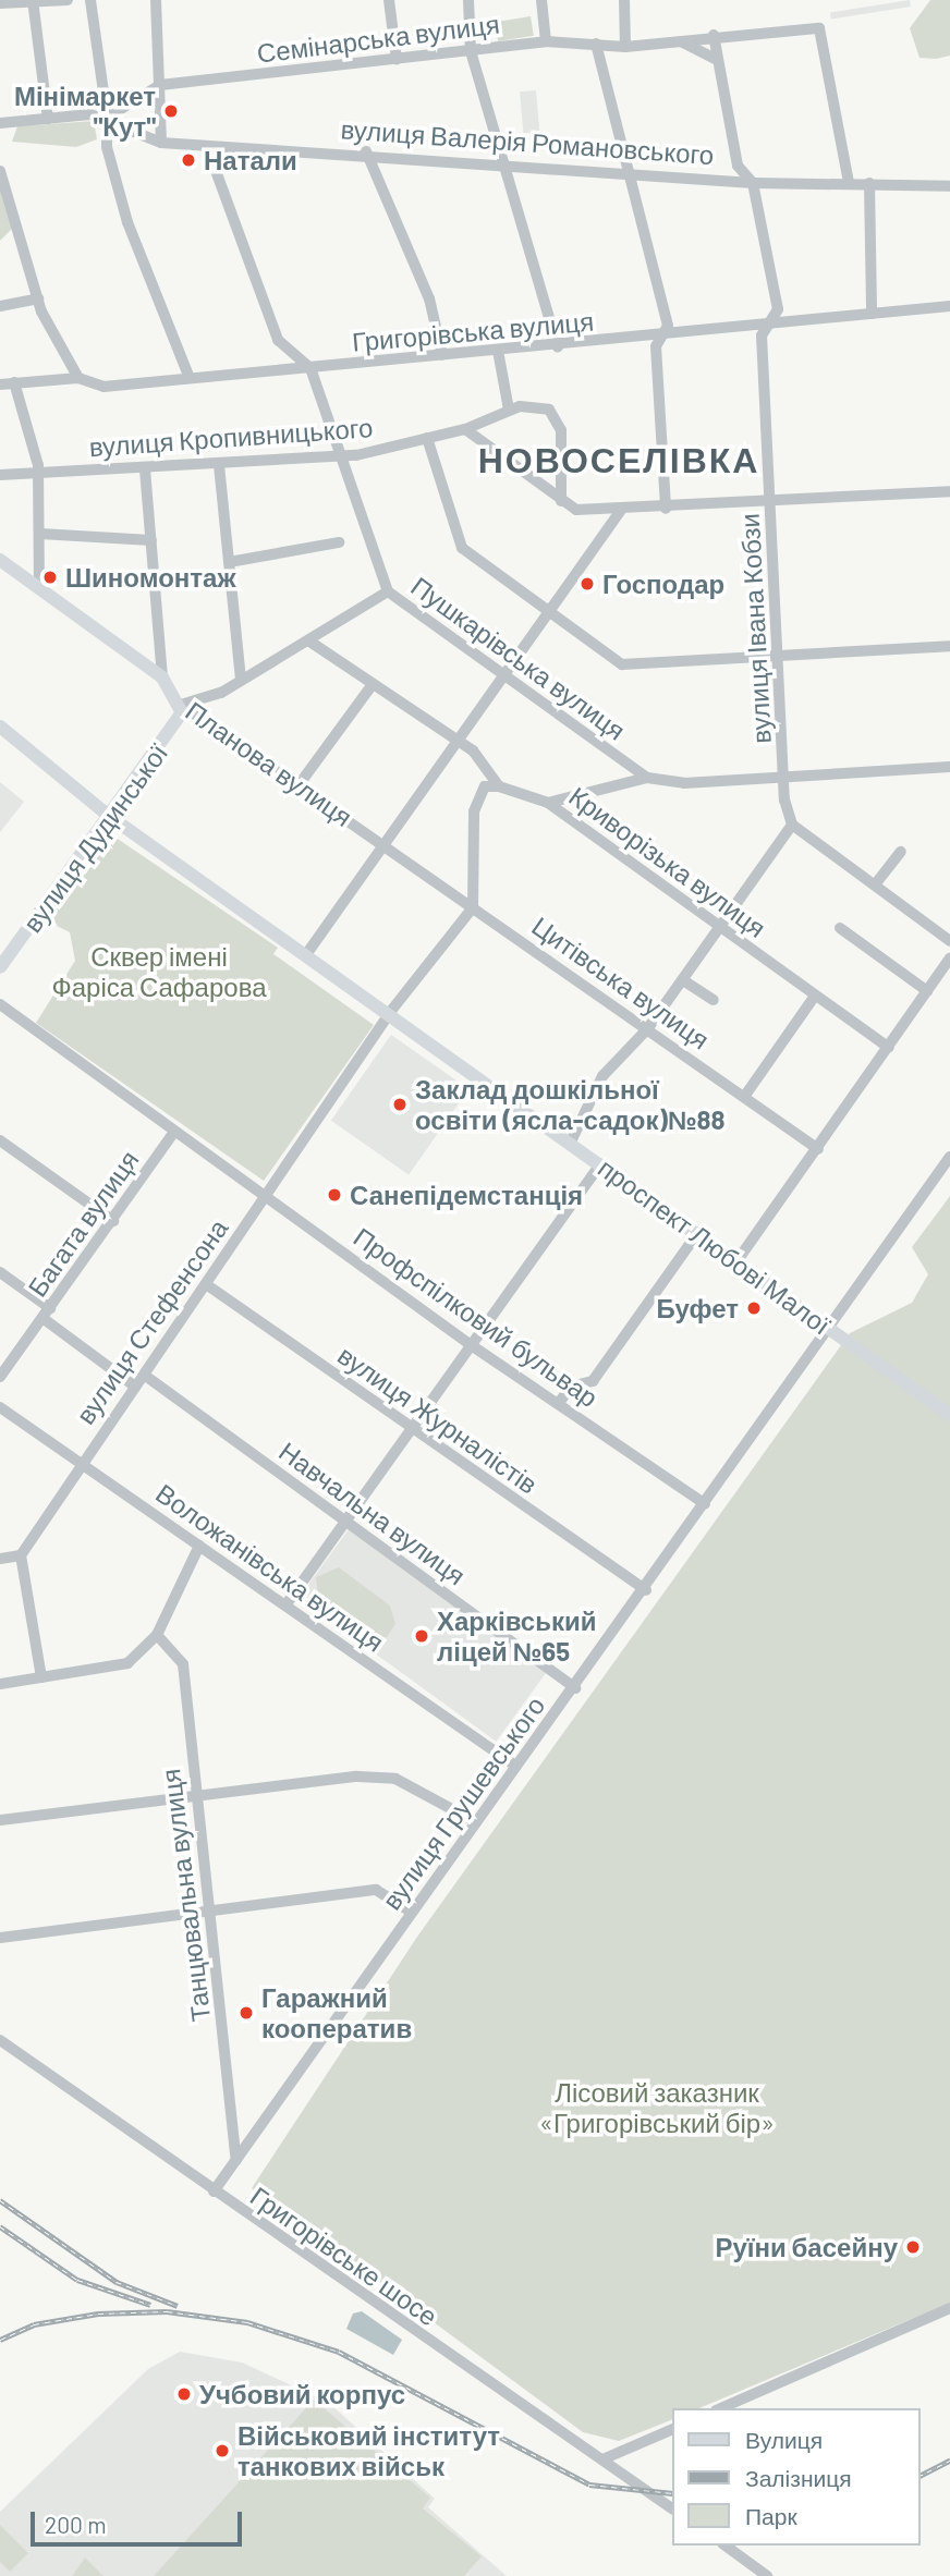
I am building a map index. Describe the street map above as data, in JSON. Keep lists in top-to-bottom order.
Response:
{
  "streets": {
    "main road": ["Планова вулиця", "вулиця Дудинської", "проспект Любові Малої"],
    "street": [
      "Семінарська вулиця",
      "вулиця Валерія Романовського",
      "Григорівська вулиця",
      "вулиця Кропивницького",
      "вулиця Івана Кобзи",
      "Пушкарівська вулиця",
      "Криворізька вулиця",
      "Цитівська вулиця",
      "Багата вулиця",
      "Профспілковий бульвар",
      "вулиця Стефенсона",
      "вулиця Журналістів",
      "Навчальна вулиця",
      "Воложанівська вулиця",
      "вулиця Грушевського",
      "Танцювальна вулиця",
      "Григорівське шосе"
    ]
  },
  "crossings": [
    ["Семінарська вулиця", "вулиця Валерія Романовського"],
    ["Семінарська вулиця", "вулиця Івана Кобзи"],
    ["вулиця Валерія Романовського", "вулиця Івана Кобзи"],
    ["Григорівська вулиця", "вулиця Івана Кобзи"],
    ["Григорівська вулиця", "Пушкарівська вулиця"],
    ["вулиця Кропивницького", "Пушкарівська вулиця"],
    ["Планова вулиця", "вулиця Дудинської"],
    ["Планова вулиця", "Цитівська вулиця"],
    ["Планова вулиця", "вулиця Стефенсона"],
    ["вулиця Дудинської", "проспект Любові Малої"],
    ["Цитівська вулиця", "вулиця Стефенсона"],
    ["Багата вулиця", "Профспілковий бульвар"],
    ["проспект Любові Малої", "вулиця Стефенсона"],
    ["проспект Любові Малої", "вулиця Грушевського"],
    ["Профспілковий бульвар", "вулиця Стефенсона"],
    ["Профспілковий бульвар", "вулиця Грушевського"],
    ["вулиця Стефенсона", "вулиця Журналістів"],
    ["вулиця Стефенсона", "Навчальна вулиця"],
    ["вулиця Стефенсона", "Воложанівська вулиця"],
    ["вулиця Журналістів", "вулиця Грушевського"],
    ["Навчальна вулиця", "вулиця Грушевського"],
    ["Воложанівська вулиця", "вулиця Грушевського"],
    ["вулиця Грушевського", "Танцювальна вулиця"],
    ["вулиця Грушевського", "Григорівське шосе"]
  ],
  "districts": ["НОВОСЕЛІВКА"],
  "parks": ["Сквер імені Фаріса Сафарова", "Лісовий заказник «Григорівський бір»"],
  "places": [
    "Мінімаркет \"Кут\"",
    "Натали",
    "Шиномонтаж",
    "Господар",
    "Заклад дошкільної освіти (ясла-садок)№88",
    "Санепідемстанція",
    "Буфет",
    "Харківський ліцей №65",
    "Гаражний кооператив",
    "Руїни басейну",
    "Учбовий корпус",
    "Військовий інститут танкових військ"
  ],
  "legend": ["Вулиця", "Залізниця", "Парк"],
  "scale_bar": "200 m"
}
